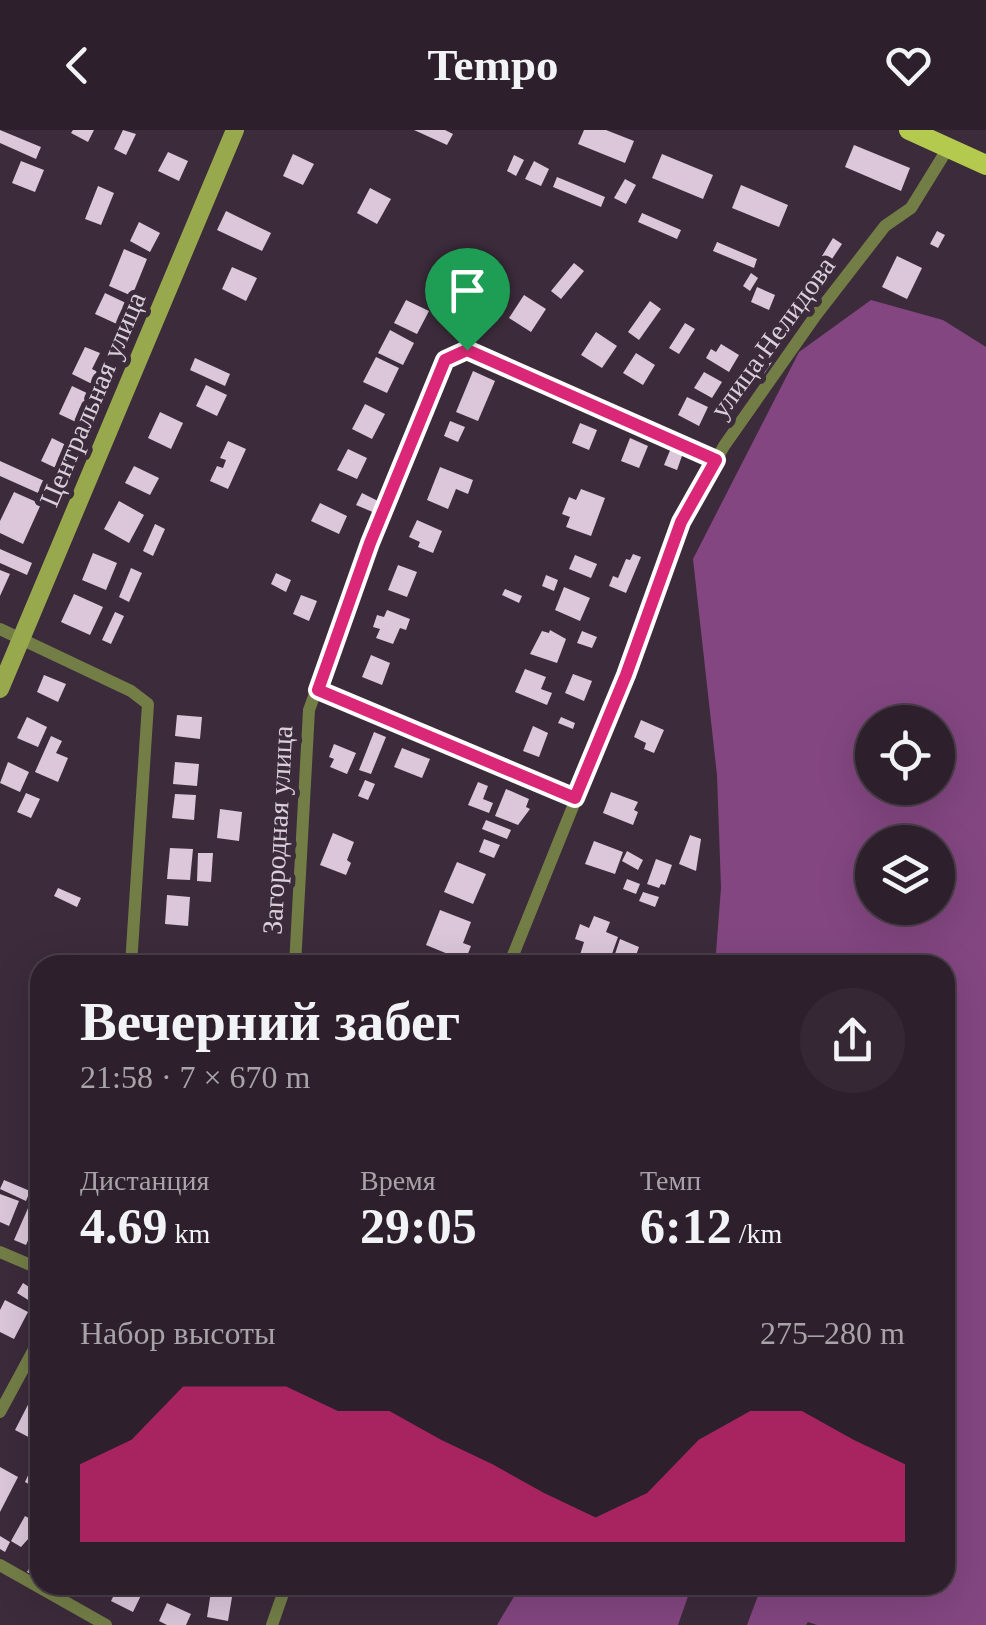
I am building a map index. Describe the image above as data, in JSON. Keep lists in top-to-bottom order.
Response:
{
  "streets": {
    "street": ["улица Нелидова", "Центральная улица", "Загородная улица"]
  },
  "crossings": [
    ["улица Нелидова", "Загородная улица"]
  ],
  "page": {
    "header": "Tempo",
    "heading": ["Вечерний забег", "21:58 · 7 × 670 m"],
    "stats": [
      ["Дистанция", "4.69 km"],
      ["Время", "29:05"],
      ["Темп", "6:12 /km"]
    ],
    "chart": ["Набор высоты", "275–280 m"]
  }
}
